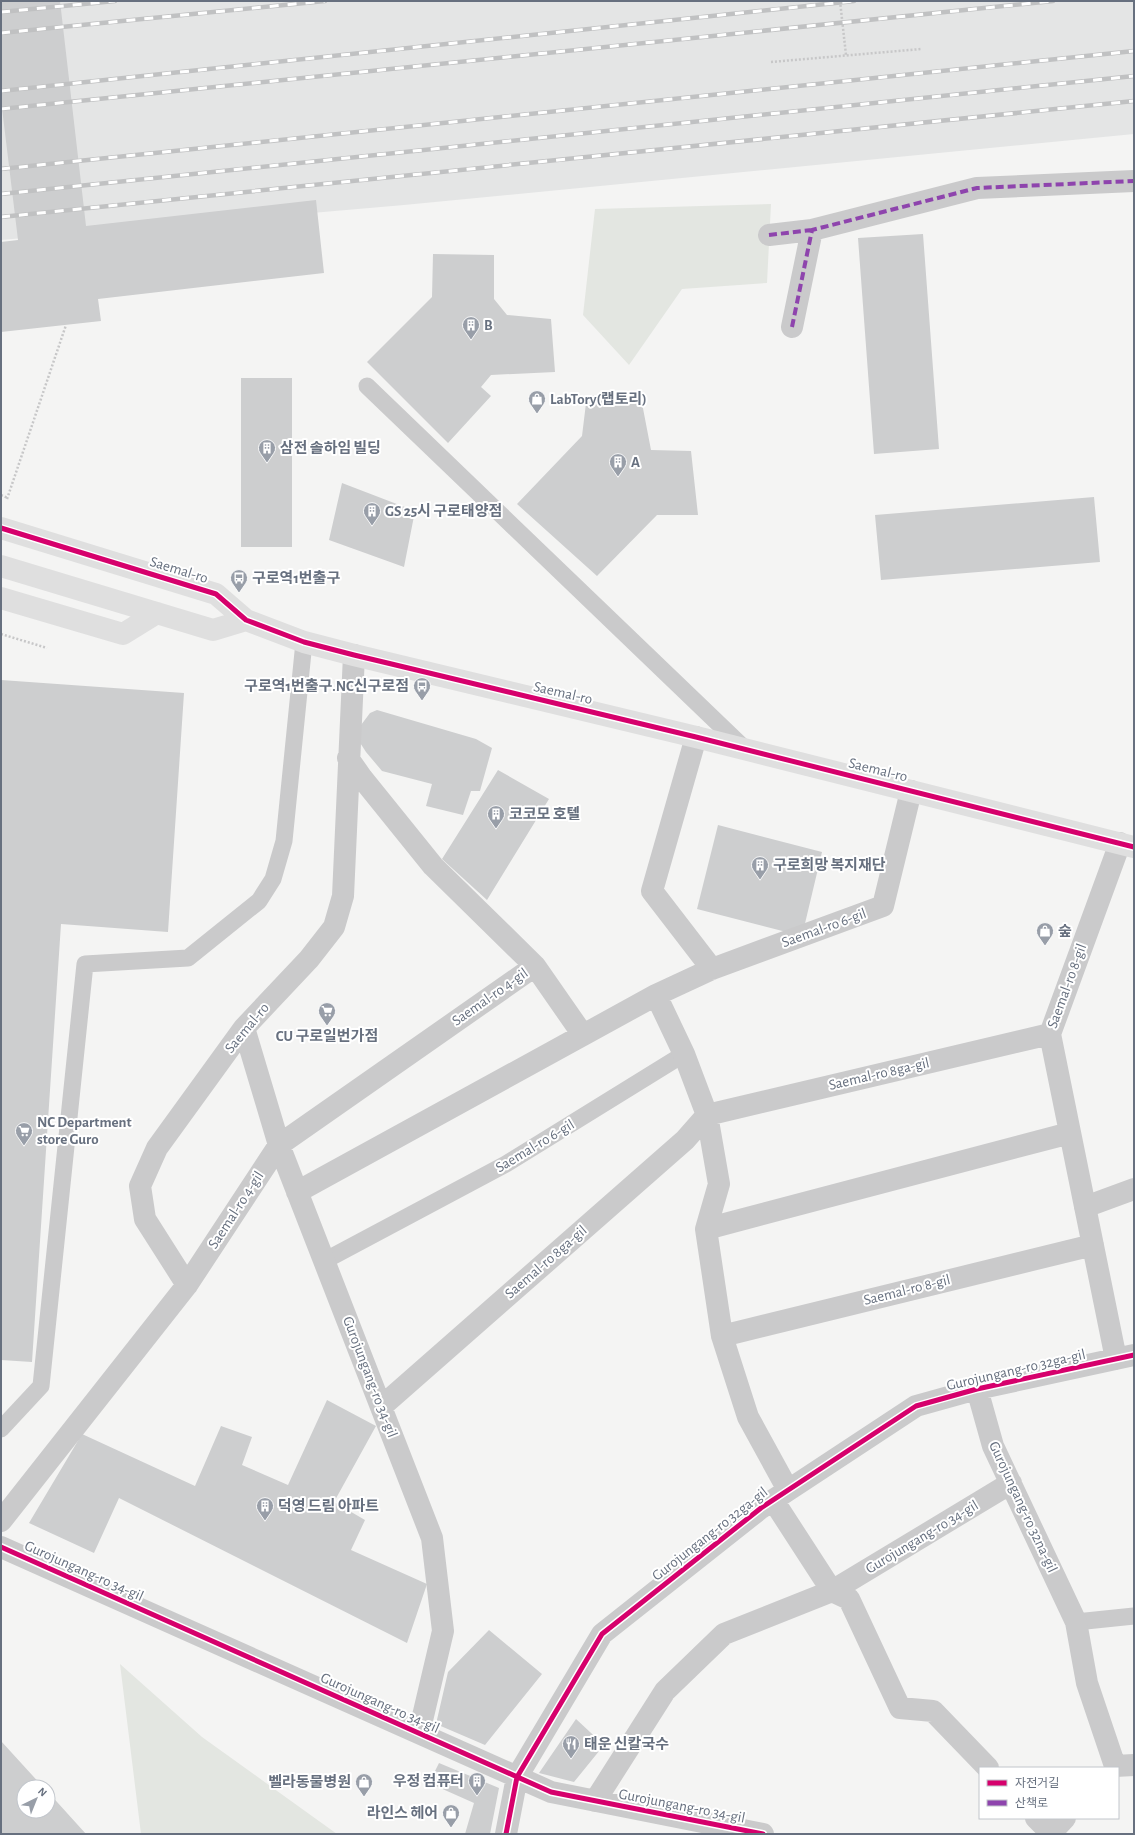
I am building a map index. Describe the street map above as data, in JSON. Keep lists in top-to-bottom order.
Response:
{
  "streets": {
    "street": [
      "Saemal-ro",
      "Saemal-ro 6-gil",
      "Saemal-ro 8-gil",
      "Saemal-ro 4-gil",
      "Saemal-ro 8ga-gil",
      "Gurojungang-ro 32ga-gil",
      "Gurojungang-ro 34-gil",
      "Gurojungang-ro 32na-gil"
    ]
  },
  "crossings": [
    ["Saemal-ro", "Saemal-ro 6-gil"],
    ["Saemal-ro", "Saemal-ro 8-gil"],
    ["Saemal-ro", "Saemal-ro 4-gil"],
    ["Saemal-ro", "Gurojungang-ro 34-gil"],
    ["Saemal-ro 6-gil", "Gurojungang-ro 34-gil"],
    ["Saemal-ro 8-gil", "Saemal-ro 8ga-gil"],
    ["Saemal-ro 8-gil", "Gurojungang-ro 32ga-gil"],
    ["Saemal-ro 4-gil", "Gurojungang-ro 34-gil"],
    ["Saemal-ro 8ga-gil", "Gurojungang-ro 34-gil"],
    ["Gurojungang-ro 32ga-gil", "Gurojungang-ro 34-gil"],
    ["Gurojungang-ro 32ga-gil", "Gurojungang-ro 32na-gil"],
    ["Gurojungang-ro 34-gil", "Gurojungang-ro 32na-gil"]
  ],
  "places": {
    "building": [
      "B",
      "삼전 솔하임 빌딩",
      "A",
      "GS 25시 구로태양점",
      "코코모 호텔",
      "구로희망 복지재단",
      "덕영 드림 아파트",
      "우정 컴퓨터"
    ],
    "shop": [
      "LabTory(랩토리)",
      "숲",
      "벨라동물병원",
      "라인스 헤어"
    ],
    "bus stop": ["구로역1번출구", "구로역1번출구.NC신구로점"],
    "supermarket": ["CU 구로일번가점", "NC Department store Guro"],
    "restaurant": ["태운 신칼국수"]
  },
  "legend": ["자전거길", "산책로"],
  "north": "top right"
}
